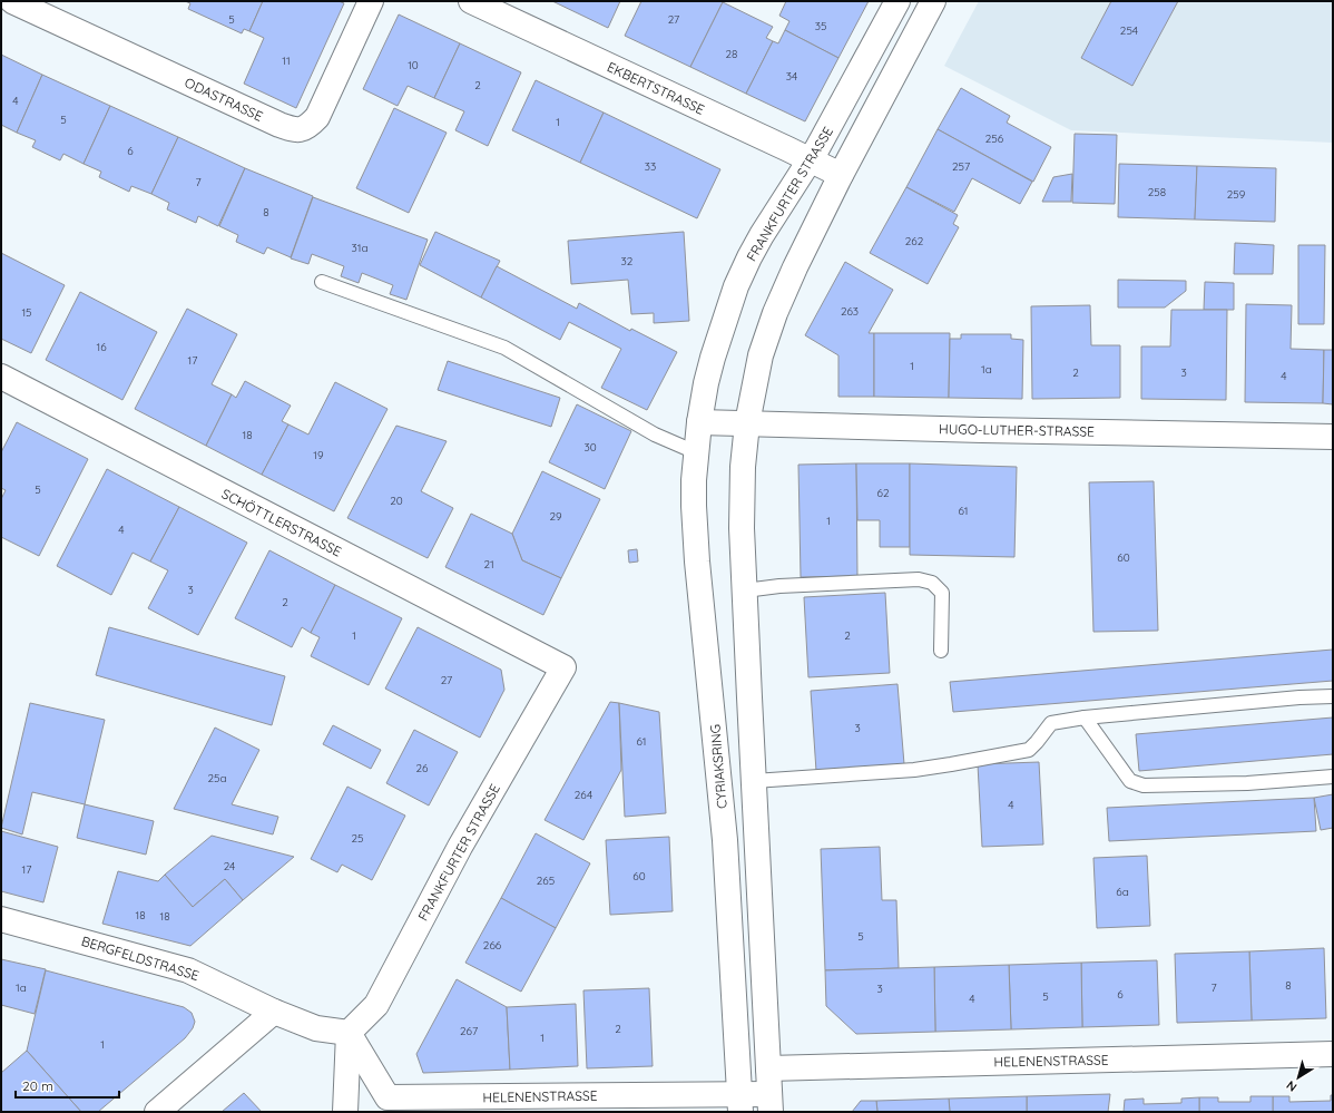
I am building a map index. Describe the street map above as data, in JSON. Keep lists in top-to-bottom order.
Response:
{
  "streets": {
    "street": [
      "EKBERTSTRASSE",
      "ODASTRASSE",
      "FRANKFURTER STRASSE",
      "HUGO-LUTHER-STRASSE",
      "SCHÖTTLERSTRASSE",
      "CYRIAKSRING",
      "BERGFELDSTRASSE",
      "HELENENSTRASSE"
    ]
  },
  "crossings": [
    ["EKBERTSTRASSE", "FRANKFURTER STRASSE"],
    ["FRANKFURTER STRASSE", "HUGO-LUTHER-STRASSE"],
    ["FRANKFURTER STRASSE", "SCHÖTTLERSTRASSE"],
    ["FRANKFURTER STRASSE", "CYRIAKSRING"],
    ["FRANKFURTER STRASSE", "BERGFELDSTRASSE"],
    ["FRANKFURTER STRASSE", "HELENENSTRASSE"],
    ["HUGO-LUTHER-STRASSE", "CYRIAKSRING"],
    ["CYRIAKSRING", "HELENENSTRASSE"],
    ["BERGFELDSTRASSE", "HELENENSTRASSE"]
  ],
  "house_numbers": [
    "5",
    "27",
    "35",
    "254",
    "28",
    "11",
    "10",
    "34",
    "2",
    "4",
    "5",
    "1",
    "256",
    "6",
    "33",
    "257",
    "7",
    "258",
    "259",
    "8",
    "262",
    "31a",
    "32",
    "263",
    "15",
    "16",
    "17",
    "1",
    "1a",
    "2",
    "3",
    "4",
    "18",
    "30",
    "19",
    "5",
    "62",
    "20",
    "61",
    "29",
    "1",
    "4",
    "60",
    "21",
    "3",
    "2",
    "1",
    "2",
    "27",
    "3",
    "61",
    "26",
    "25a",
    "264",
    "4",
    "25",
    "24",
    "17",
    "60",
    "265",
    "6a",
    "18",
    "18",
    "5",
    "266",
    "8",
    "1a",
    "7",
    "3",
    "6",
    "5",
    "4",
    "2",
    "267",
    "1",
    "1"
  ],
  "scale_bar": "20 m",
  "north": "bottom left"
}
